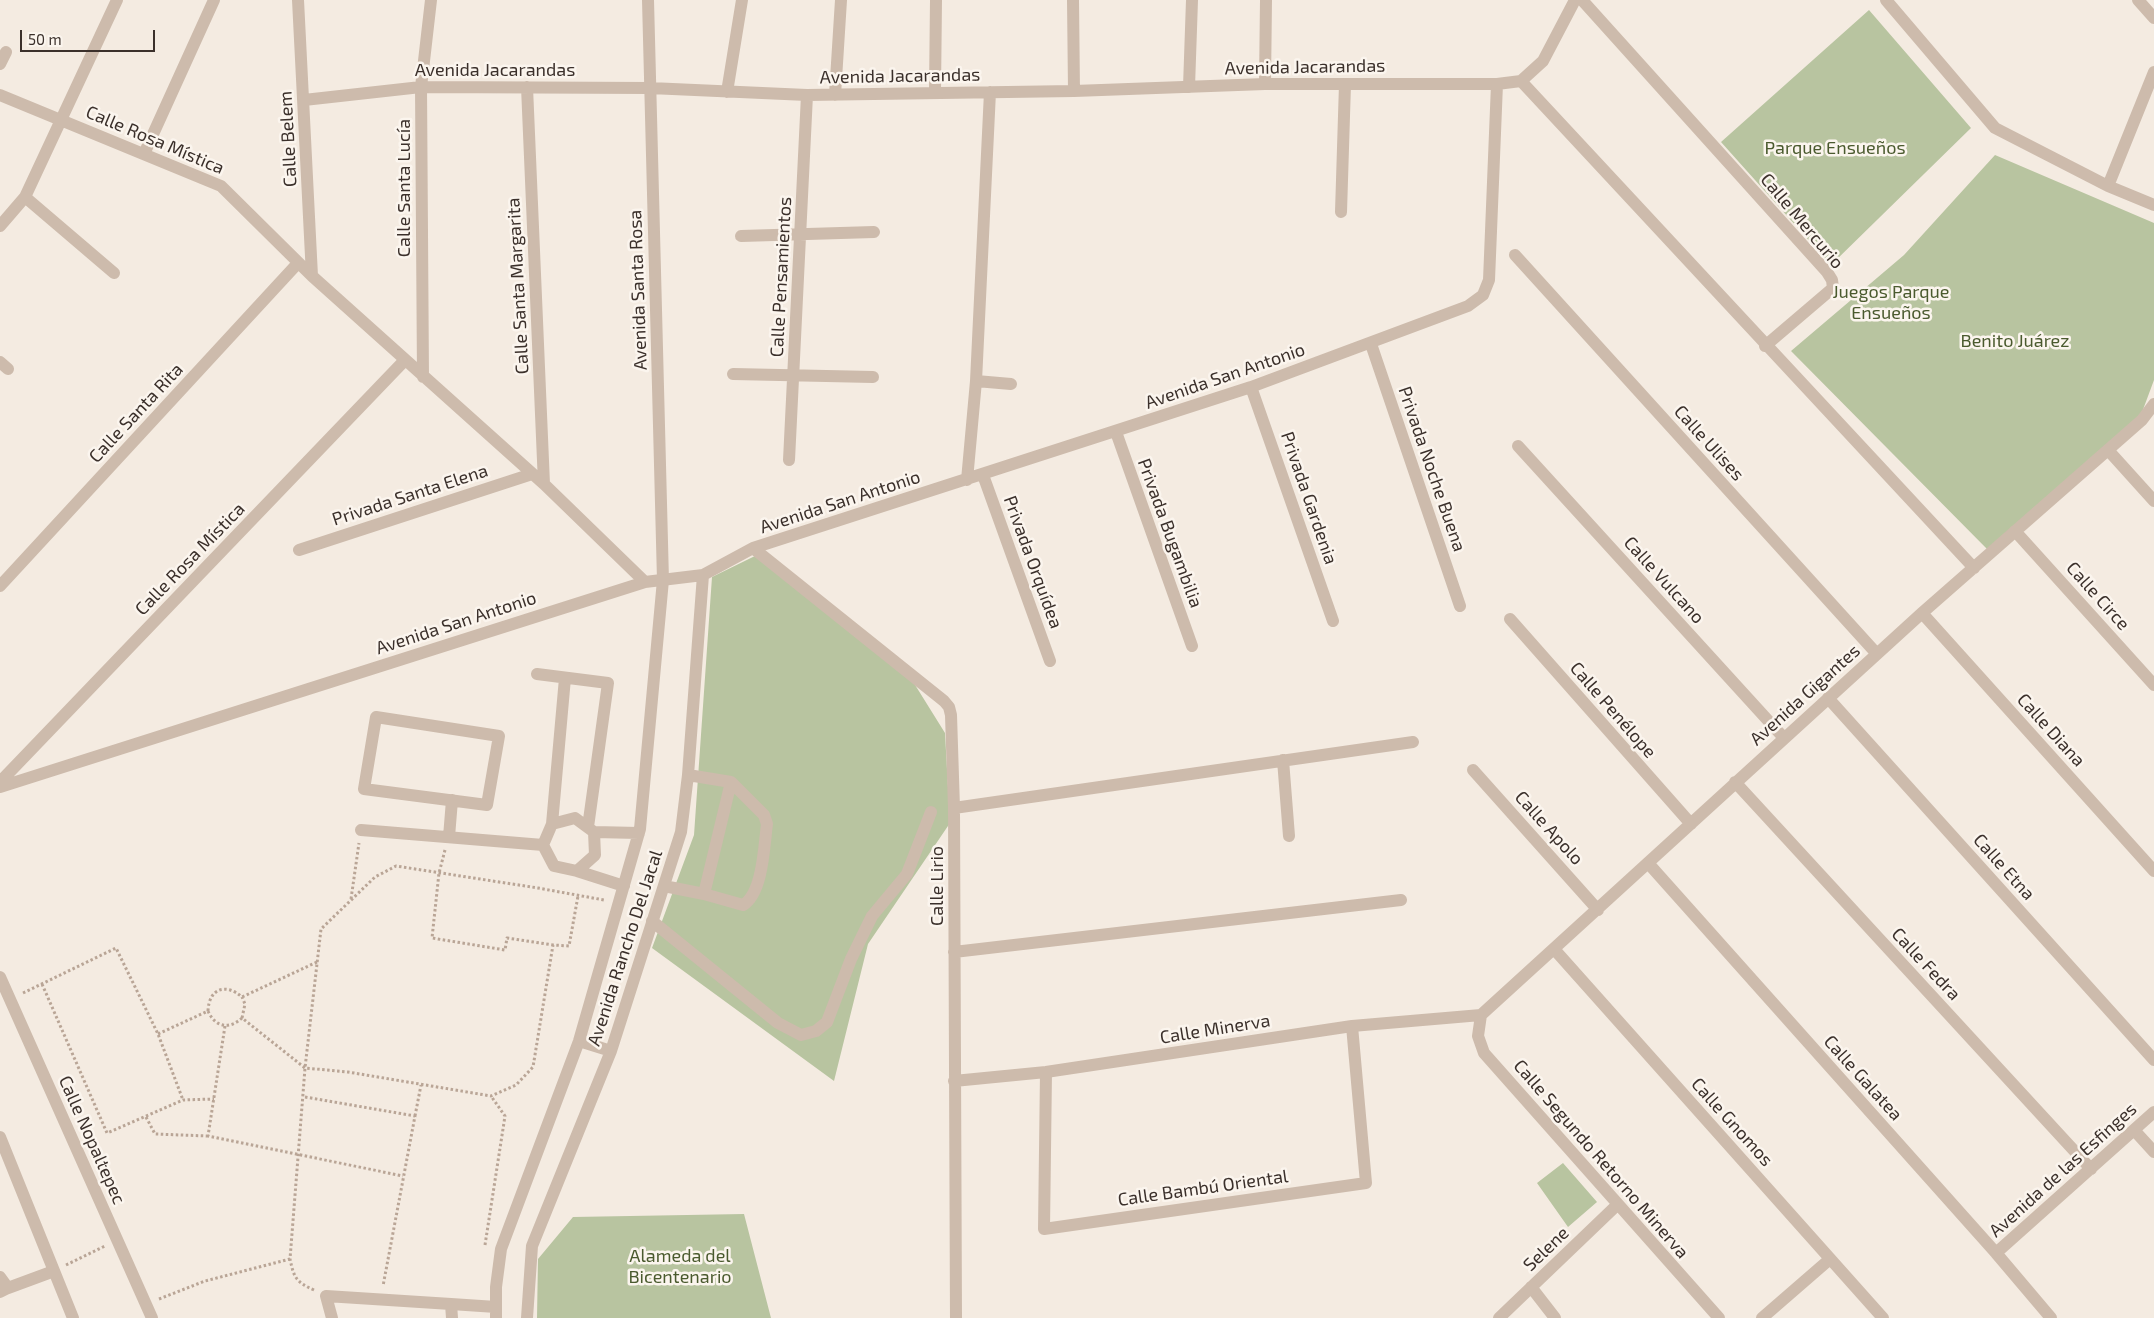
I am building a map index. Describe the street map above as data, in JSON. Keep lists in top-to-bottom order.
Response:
{
  "streets": {
    "street": [
      "Avenida Jacarandas",
      "Calle Belem",
      "Calle Rosa Mística",
      "Calle Santa Lucía",
      "Calle Mercurio",
      "Calle Pensamientos",
      "Calle Santa Margarita",
      "Avenida Santa Rosa",
      "Avenida San Antonio",
      "Calle Santa Rita",
      "Calle Ulises",
      "Privada Noche Buena",
      "Privada Santa Elena",
      "Privada Gardenia",
      "Privada Bugambilia",
      "Privada Orquídea",
      "Calle Vulcano",
      "Calle Circe",
      "Avenida Gigantes",
      "Calle Penélope",
      "Calle Diana",
      "Calle Apolo",
      "Calle Etna",
      "Calle Lirio",
      "Avenida Rancho Del Jacal",
      "Calle Fedra",
      "Calle Minerva",
      "Calle Galatea",
      "Calle Gnomos",
      "Calle Nopaltepec",
      "Calle Segundo Retorno Minerva",
      "Avenida de las Esfinges",
      "Calle Bambú Oriental",
      "Selene"
    ]
  },
  "crossings": [
    ["Avenida Jacarandas", "Calle Belem"],
    ["Avenida Jacarandas", "Calle Santa Lucía"],
    ["Avenida Jacarandas", "Calle Pensamientos"],
    ["Avenida Jacarandas", "Calle Santa Margarita"],
    ["Avenida Jacarandas", "Avenida Santa Rosa"],
    ["Avenida Jacarandas", "Avenida San Antonio"],
    ["Calle Belem", "Calle Rosa Mística"],
    ["Calle Rosa Mística", "Calle Santa Lucía"],
    ["Calle Rosa Mística", "Calle Santa Margarita"],
    ["Calle Rosa Mística", "Avenida San Antonio"],
    ["Calle Rosa Mística", "Calle Santa Rita"],
    ["Calle Rosa Mística", "Privada Santa Elena"],
    ["Avenida Santa Rosa", "Avenida San Antonio"],
    ["Avenida Santa Rosa", "Avenida Rancho Del Jacal"],
    ["Avenida San Antonio", "Privada Noche Buena"],
    ["Avenida San Antonio", "Privada Gardenia"],
    ["Avenida San Antonio", "Privada Bugambilia"],
    ["Avenida San Antonio", "Privada Orquídea"],
    ["Avenida San Antonio", "Calle Lirio"],
    ["Avenida San Antonio", "Avenida Rancho Del Jacal"],
    ["Calle Ulises", "Avenida Gigantes"],
    ["Calle Vulcano", "Avenida Gigantes"],
    ["Calle Circe", "Avenida Gigantes"],
    ["Avenida Gigantes", "Calle Penélope"],
    ["Avenida Gigantes", "Calle Diana"],
    ["Avenida Gigantes", "Calle Apolo"],
    ["Avenida Gigantes", "Calle Etna"],
    ["Avenida Gigantes", "Calle Fedra"],
    ["Avenida Gigantes", "Calle Minerva"],
    ["Avenida Gigantes", "Calle Galatea"],
    ["Avenida Gigantes", "Calle Gnomos"],
    ["Avenida Gigantes", "Calle Segundo Retorno Minerva"],
    ["Calle Lirio", "Calle Minerva"],
    ["Calle Fedra", "Avenida de las Esfinges"],
    ["Calle Minerva", "Calle Segundo Retorno Minerva"],
    ["Calle Minerva", "Calle Bambú Oriental"],
    ["Calle Galatea", "Avenida de las Esfinges"],
    ["Calle Segundo Retorno Minerva", "Selene"]
  ],
  "parks": [
    "Parque Ensueños",
    "Juegos Parque Ensueños",
    "Benito Juárez",
    "Alameda del Bicentenario"
  ],
  "scale_bar": "50 m"
}
